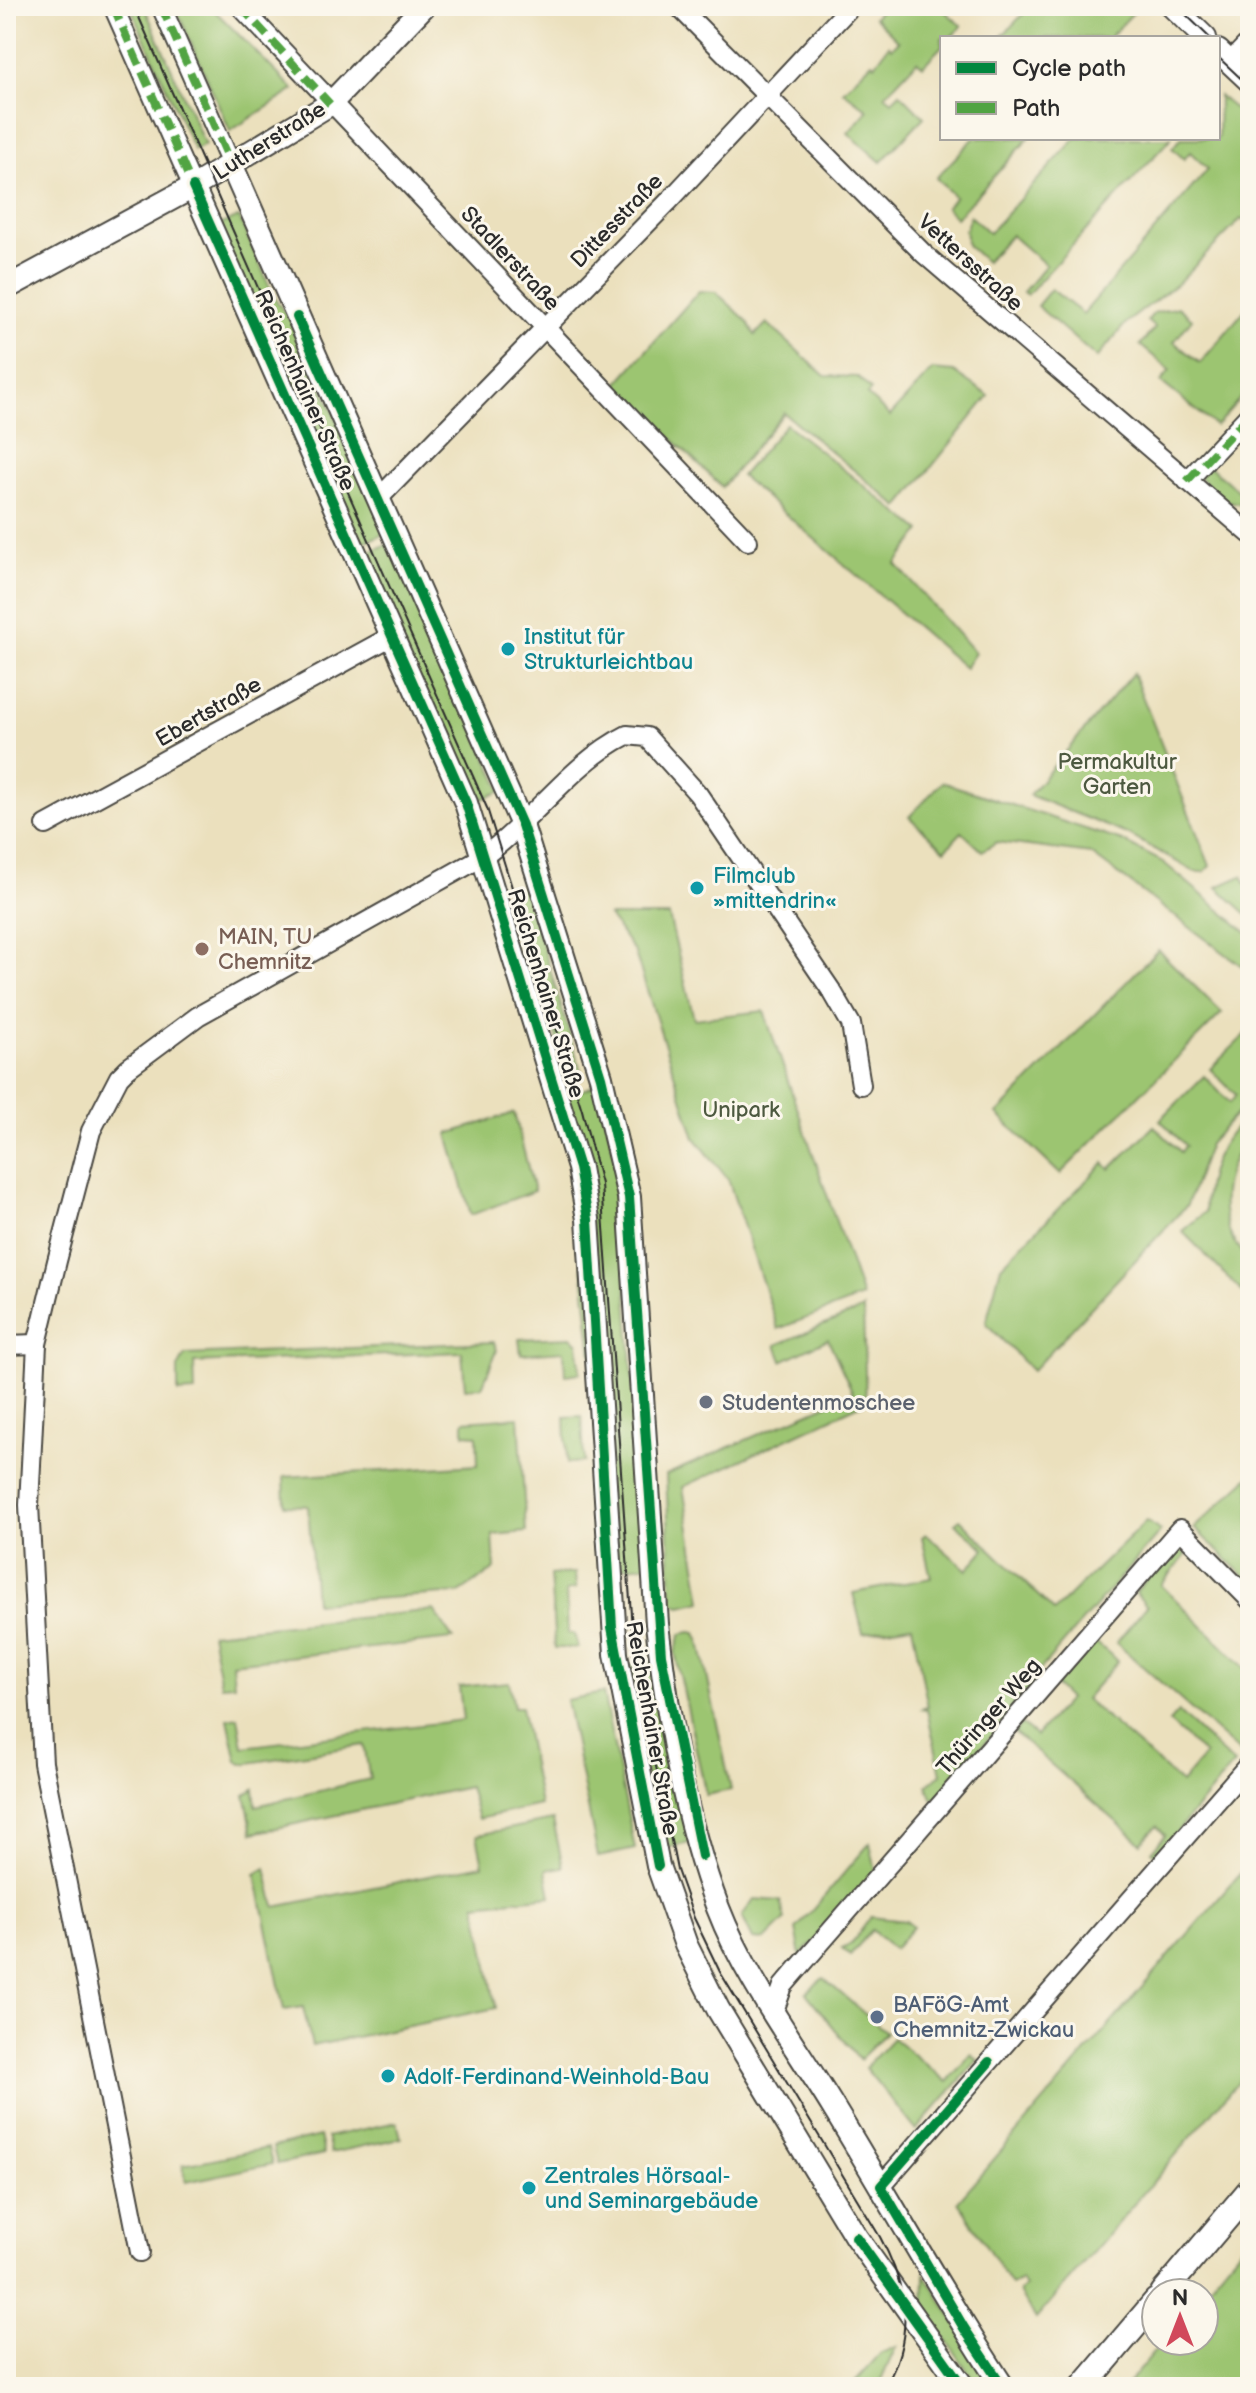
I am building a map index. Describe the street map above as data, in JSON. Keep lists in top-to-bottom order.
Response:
{
  "streets": {
    "street": [
      "Lutherstraße",
      "Dittesstraße",
      "Stadlerstraße",
      "Vettersstraße",
      "Reichenhainer Straße",
      "Ebertstraße",
      "Thüringer Weg"
    ]
  },
  "crossings": [
    ["Lutherstraße", "Stadlerstraße"],
    ["Lutherstraße", "Reichenhainer Straße"],
    ["Dittesstraße", "Stadlerstraße"],
    ["Dittesstraße", "Vettersstraße"],
    ["Dittesstraße", "Reichenhainer Straße"],
    ["Reichenhainer Straße", "Ebertstraße"],
    ["Reichenhainer Straße", "Thüringer Weg"]
  ],
  "parks": ["Permakultur Garten", "Unipark"],
  "places": [
    "Institut für Strukturleichtbau",
    "Filmclub »mittendrin«",
    "MAIN, TU Chemnitz",
    "Studentenmoschee",
    "BAFöG-Amt Chemnitz-Zwickau",
    "Adolf-Ferdinand-Weinhold-Bau",
    "Zentrales Hörsaal- und Seminargebäude"
  ],
  "legend": ["Cycle path", "Path"],
  "north": "top"
}
